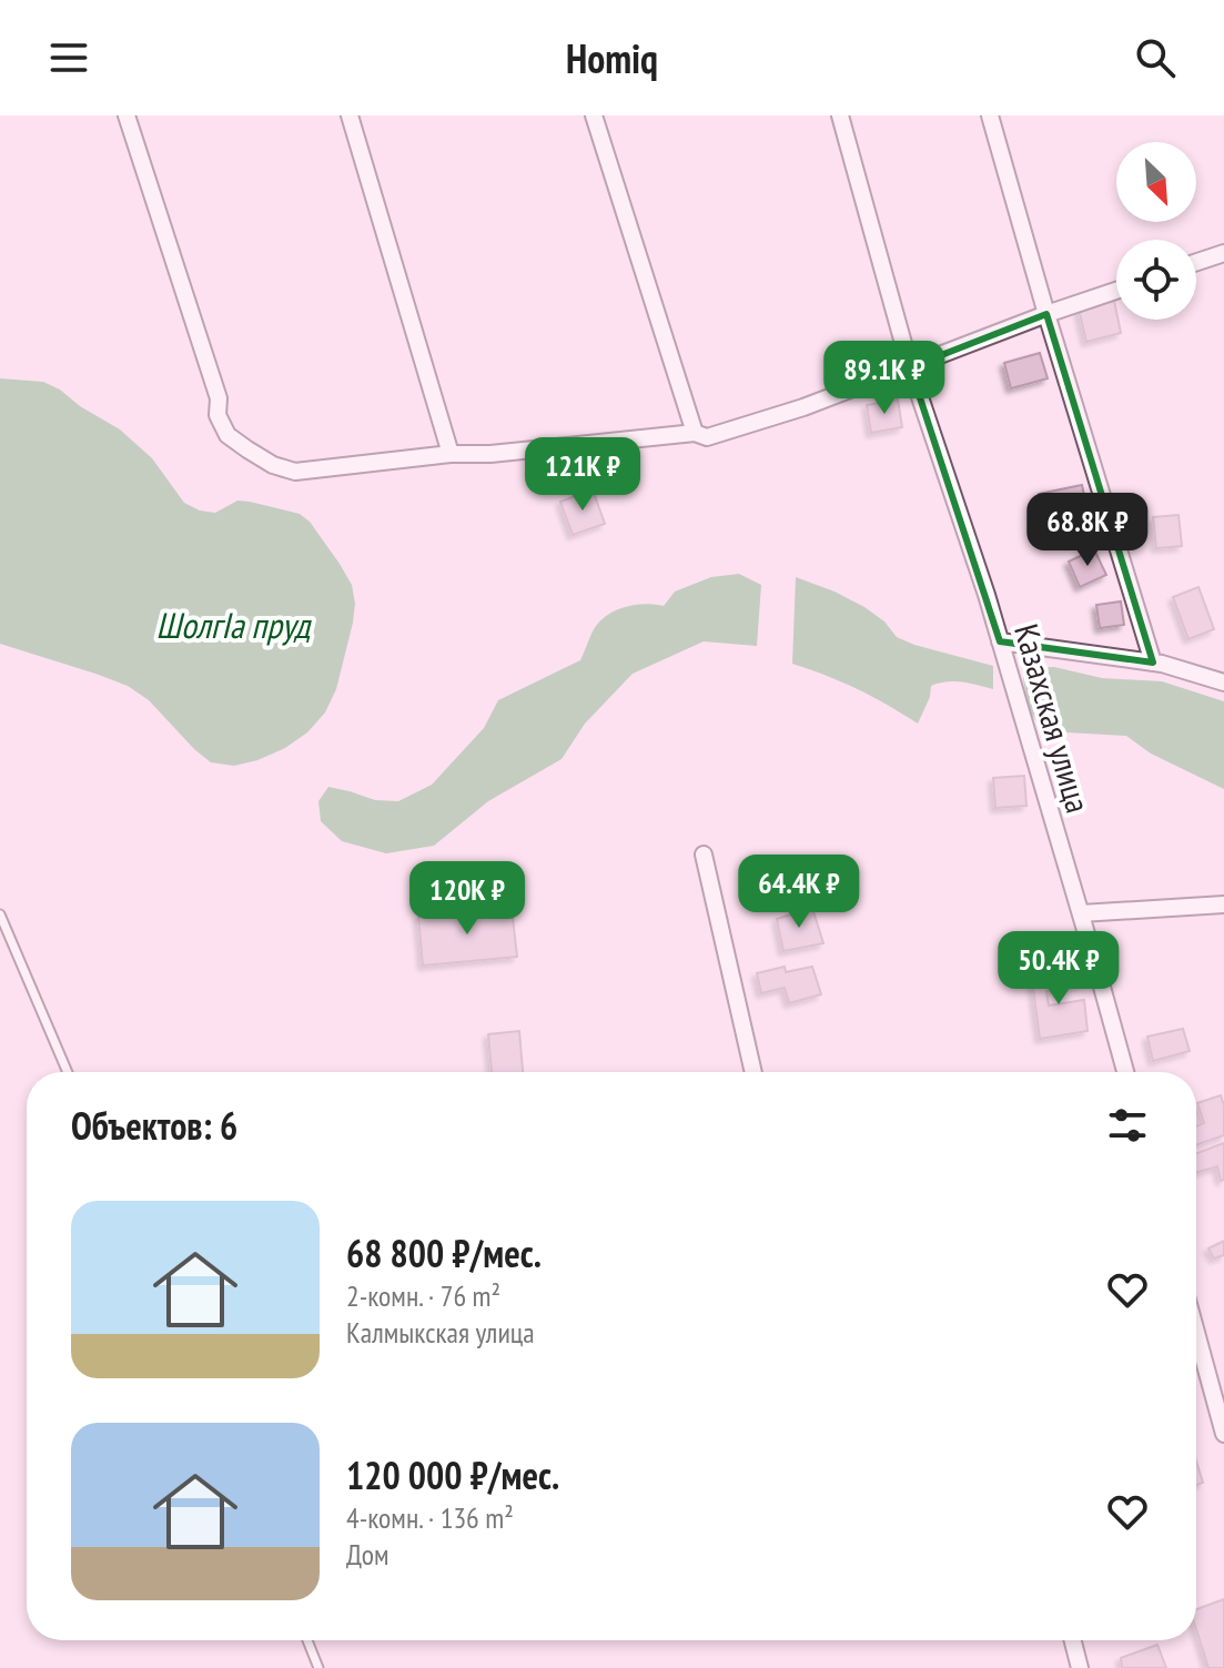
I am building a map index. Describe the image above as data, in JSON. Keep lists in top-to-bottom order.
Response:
{
  "streets": {
    "street": ["Казахская улица"]
  },
  "water": ["ШолгIа пруд"],
  "north": "bottom right",
  "page": {
    "header": "Homiq",
    "price": [
      "89.1K ₽",
      "121K ₽",
      "68.8K ₽",
      "64.4K ₽",
      "120K ₽",
      "50.4K ₽"
    ],
    "heading": "Объектов: 6",
    "list": [
      {
        "name": "68 800 ₽/мес.",
        "note": "2-комн. · 76 m² · Калмыкская улица"
      },
      {
        "name": "120 000 ₽/мес.",
        "note": "4-комн. · 136 m² · Дом"
      }
    ]
  }
}
